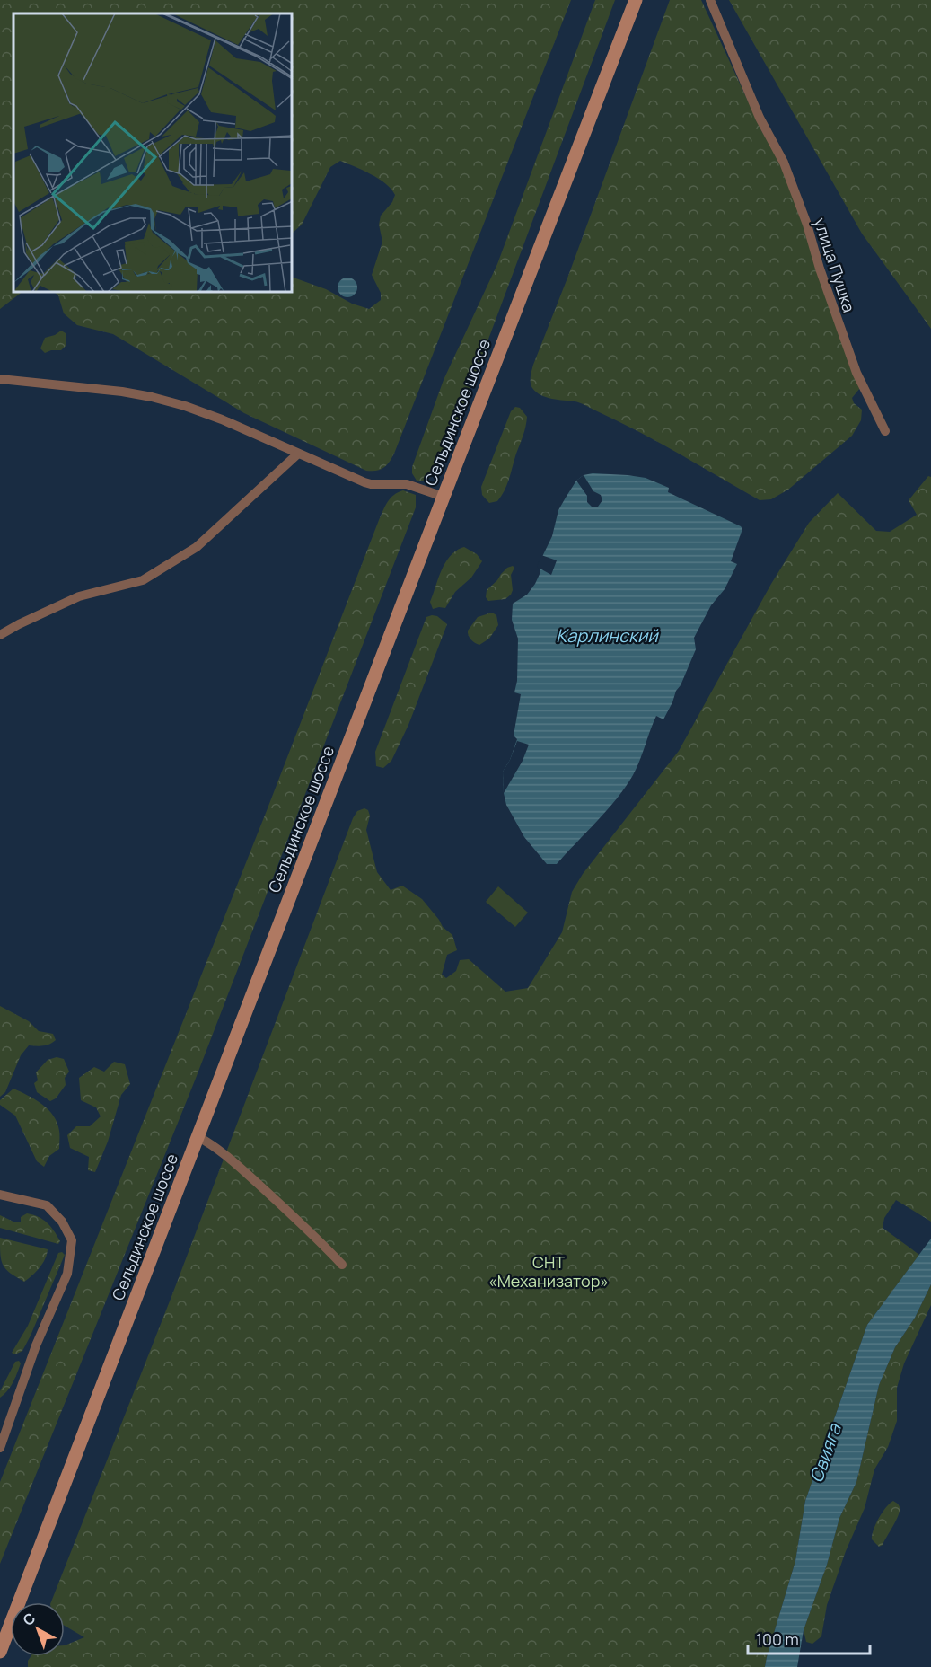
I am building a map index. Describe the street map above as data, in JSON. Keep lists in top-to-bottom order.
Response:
{
  "streets": {
    "main road": ["Сельдинское шоссе"],
    "street": ["улица Пушка"]
  },
  "water": ["Карлинский", "Свияга"],
  "parks": ["СНТ «Механизатор»"],
  "scale_bar": "100 m",
  "north": "top left"
}
